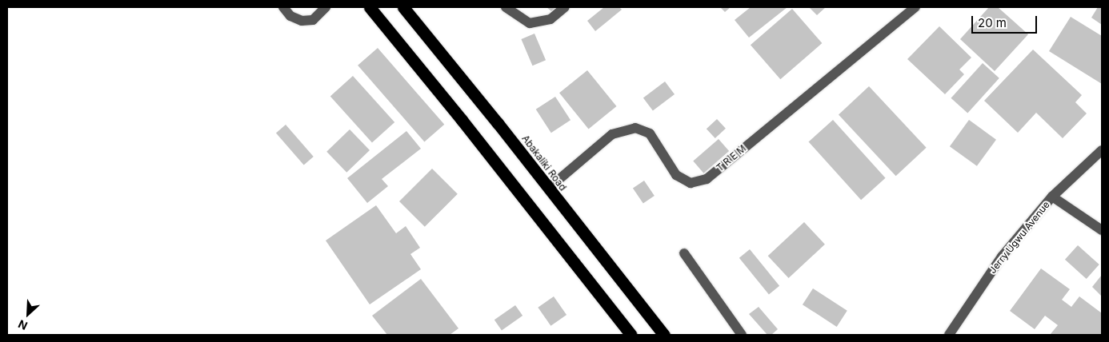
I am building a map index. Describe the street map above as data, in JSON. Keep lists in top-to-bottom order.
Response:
{
  "streets": {
    "highway": ["Abakaliki Road"],
    "street": ["T R E M", "Jerry Ugwu Avenue"]
  },
  "crossings": [
    ["T R E M", "Abakaliki Road"]
  ],
  "scale_bar": "20 m",
  "north": "bottom left"
}
